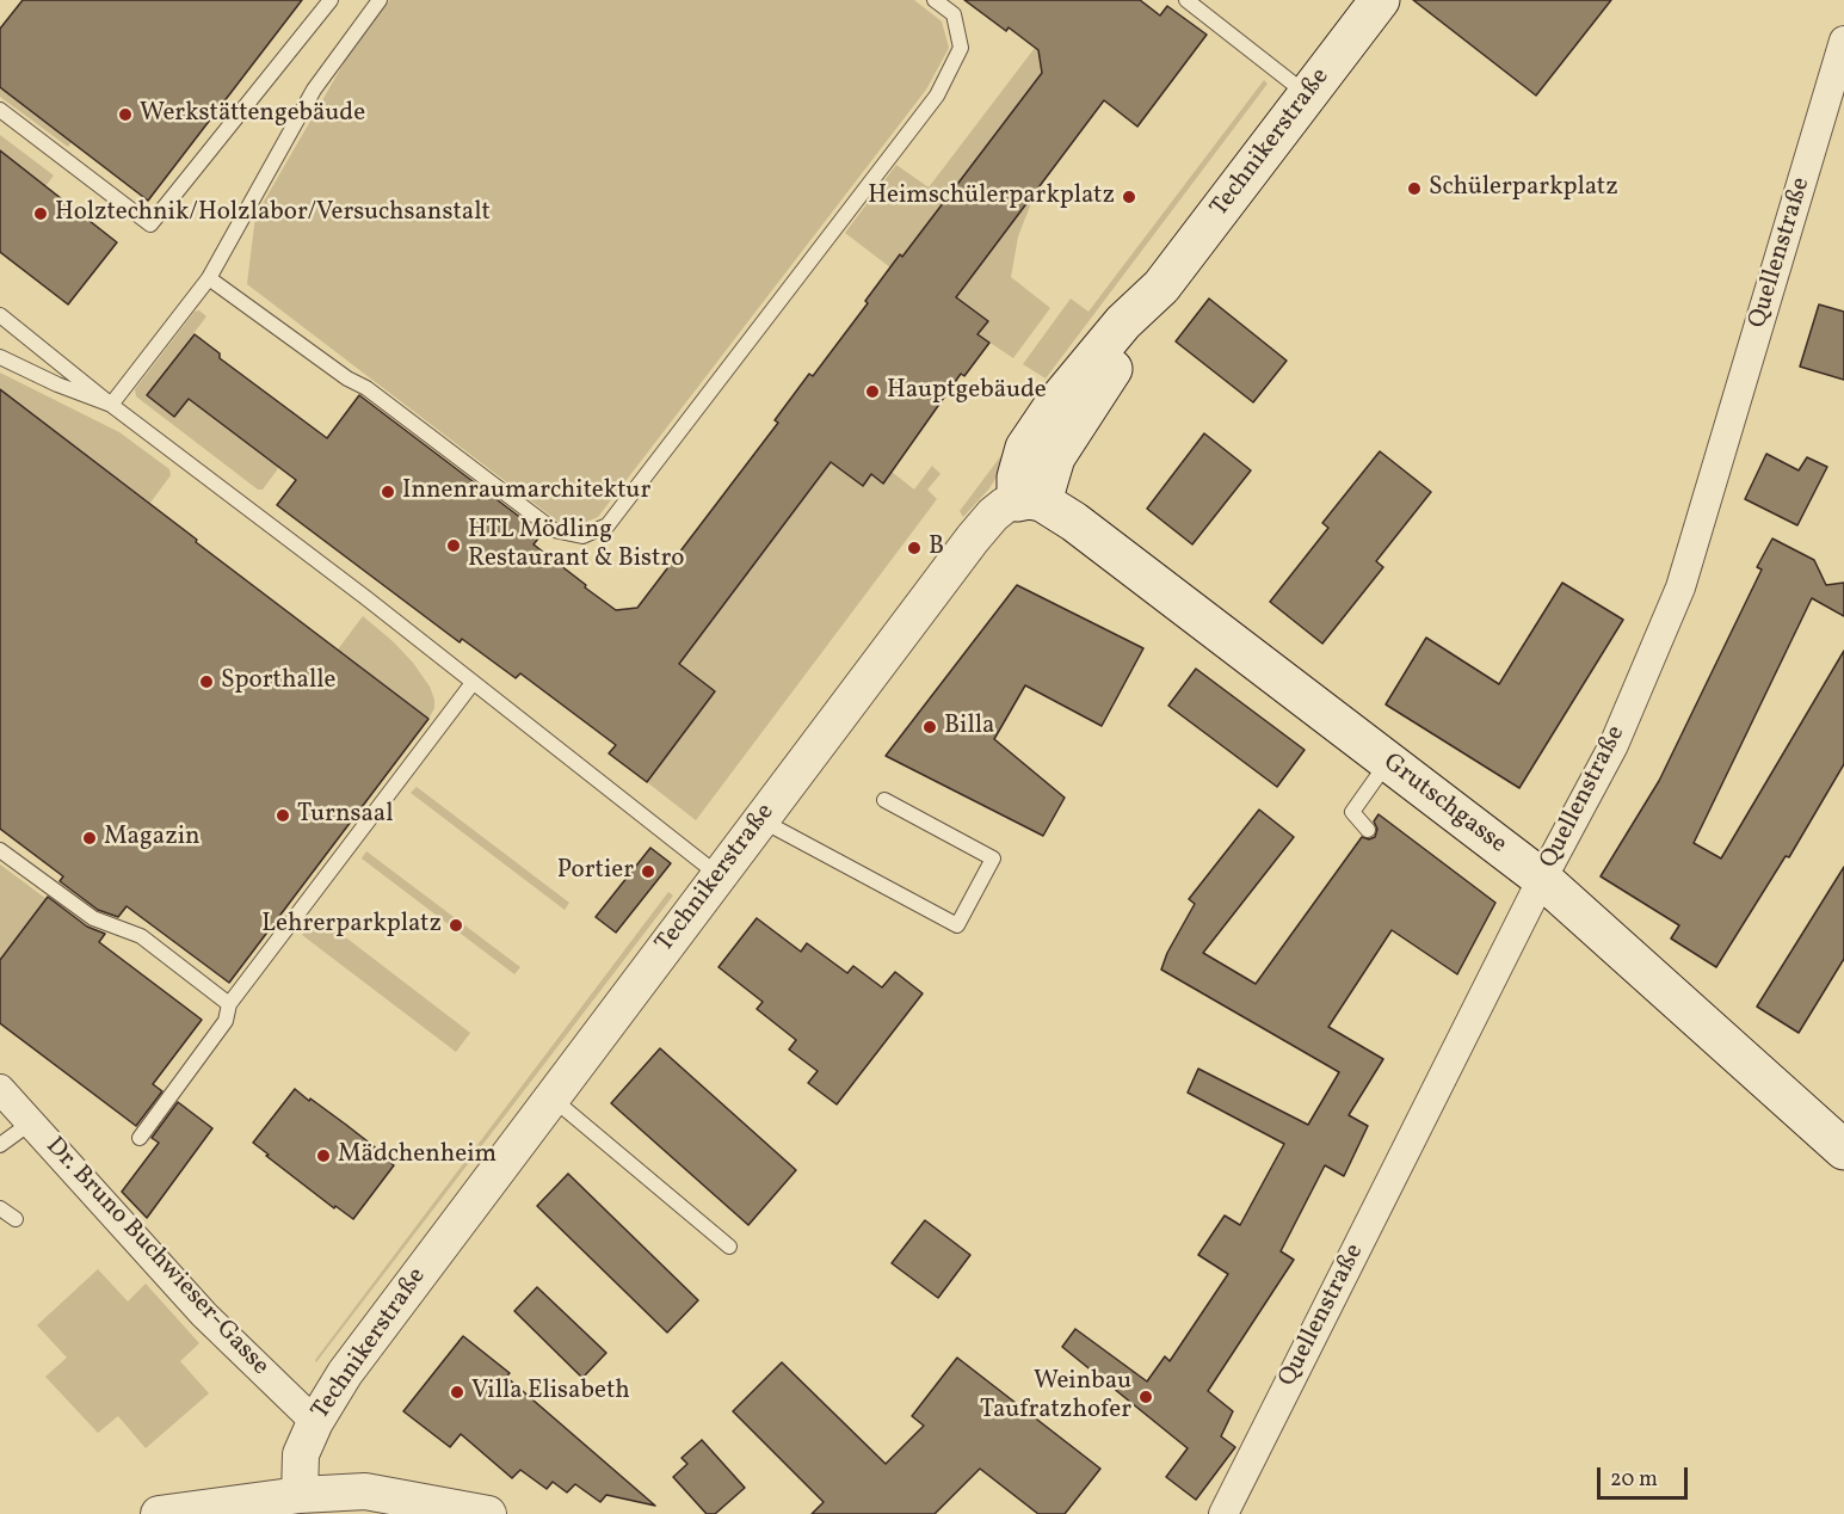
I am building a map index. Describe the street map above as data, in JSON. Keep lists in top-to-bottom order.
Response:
{
  "streets": {
    "main road": ["Technikerstraße", "Grutschgasse"],
    "street": ["Quellenstraße", "Dr. Bruno Buchwieser-Gasse"]
  },
  "crossings": [
    ["Technikerstraße", "Grutschgasse"],
    ["Technikerstraße", "Dr. Bruno Buchwieser-Gasse"],
    ["Quellenstraße", "Grutschgasse"]
  ],
  "places": [
    "Werkstättengebäude",
    "Schülerparkplatz",
    "Heimschülerparkplatz",
    "Holztechnik/Holzlabor/Versuchsanstalt",
    "Hauptgebäude",
    "Innenraumarchitektur",
    "HTL Mödling Restaurant & Bistro",
    "B",
    "Sporthalle",
    "Billa",
    "Turnsaal",
    "Magazin",
    "Portier",
    "Lehrerparkplatz",
    "Mädchenheim",
    "Villa Elisabeth",
    "Weinbau Taufratzhofer"
  ],
  "scale_bar": "20 m"
}
